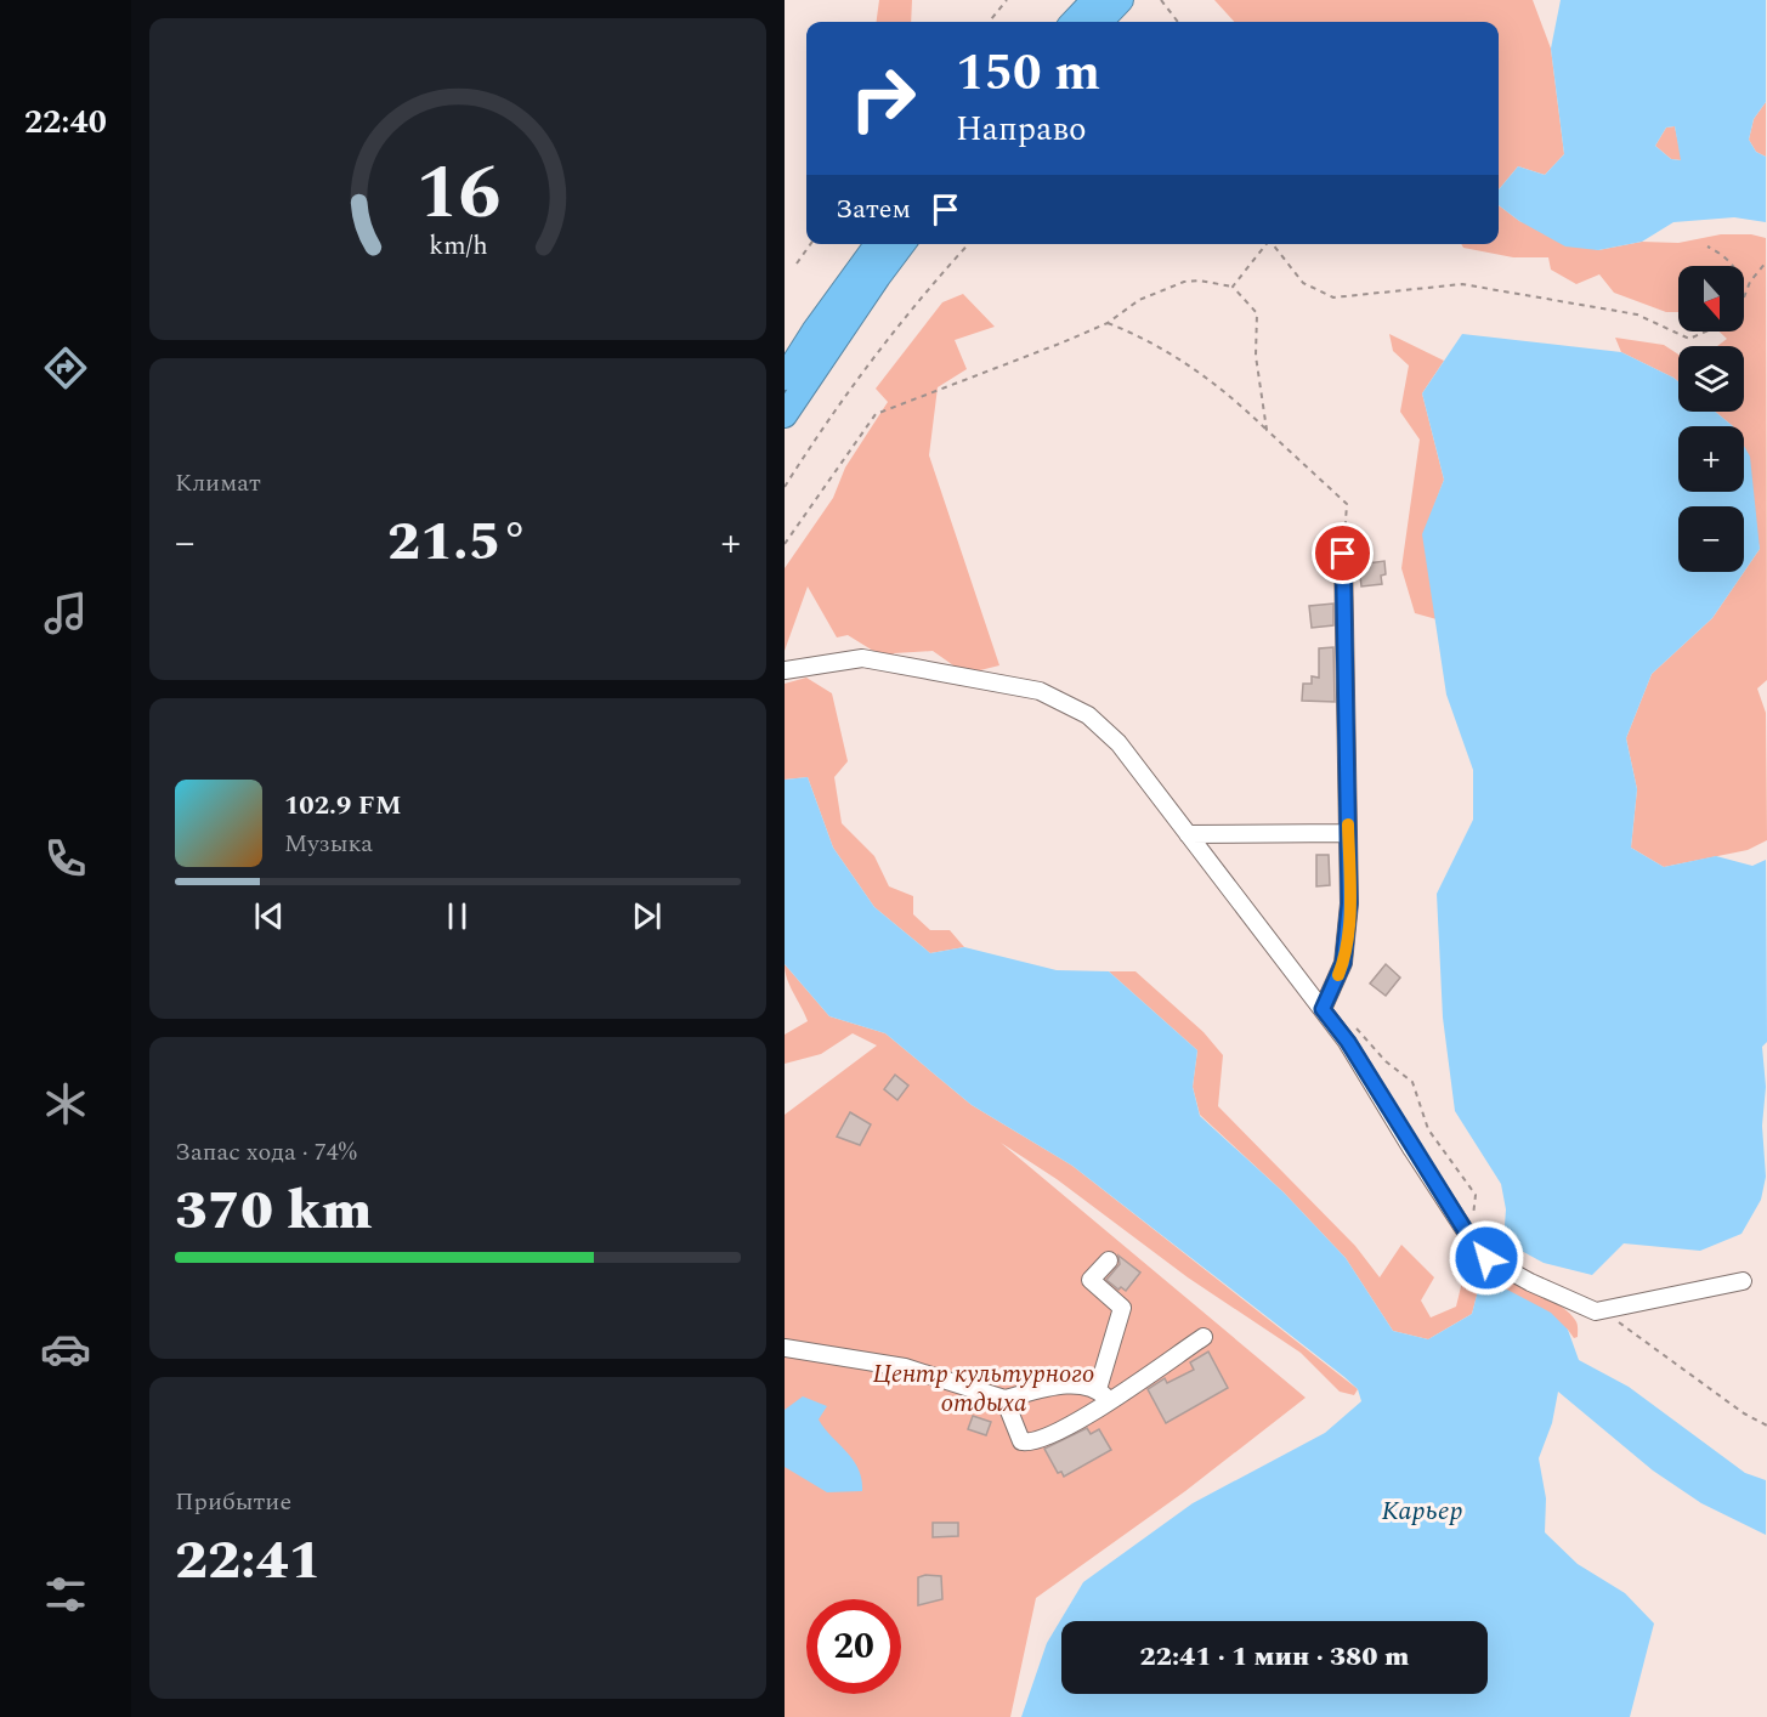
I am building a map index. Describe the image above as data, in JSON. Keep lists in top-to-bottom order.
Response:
{
  "water": ["Карьер"],
  "parks": ["Центр культурного отдыха"],
  "north": "bottom",
  "page": {
    "tabs": "22:40",
    "turn": ["150 m", "Направо"],
    "then": "Затем",
    "map_buttons": ["+", "−"],
    "tile": [
      "Климат",
      ["Запас хода · 74%", "370 km"],
      ["Прибытие", "22:41"]
    ],
    "heat": ["−", "21.5°", "+"],
    "song": ["102.9 FM", "Музыка"],
    "limit": "20",
    "trip": "22:41 · 1 мин · 380 m",
    "gauge": ["16", "km/h"]
  }
}
